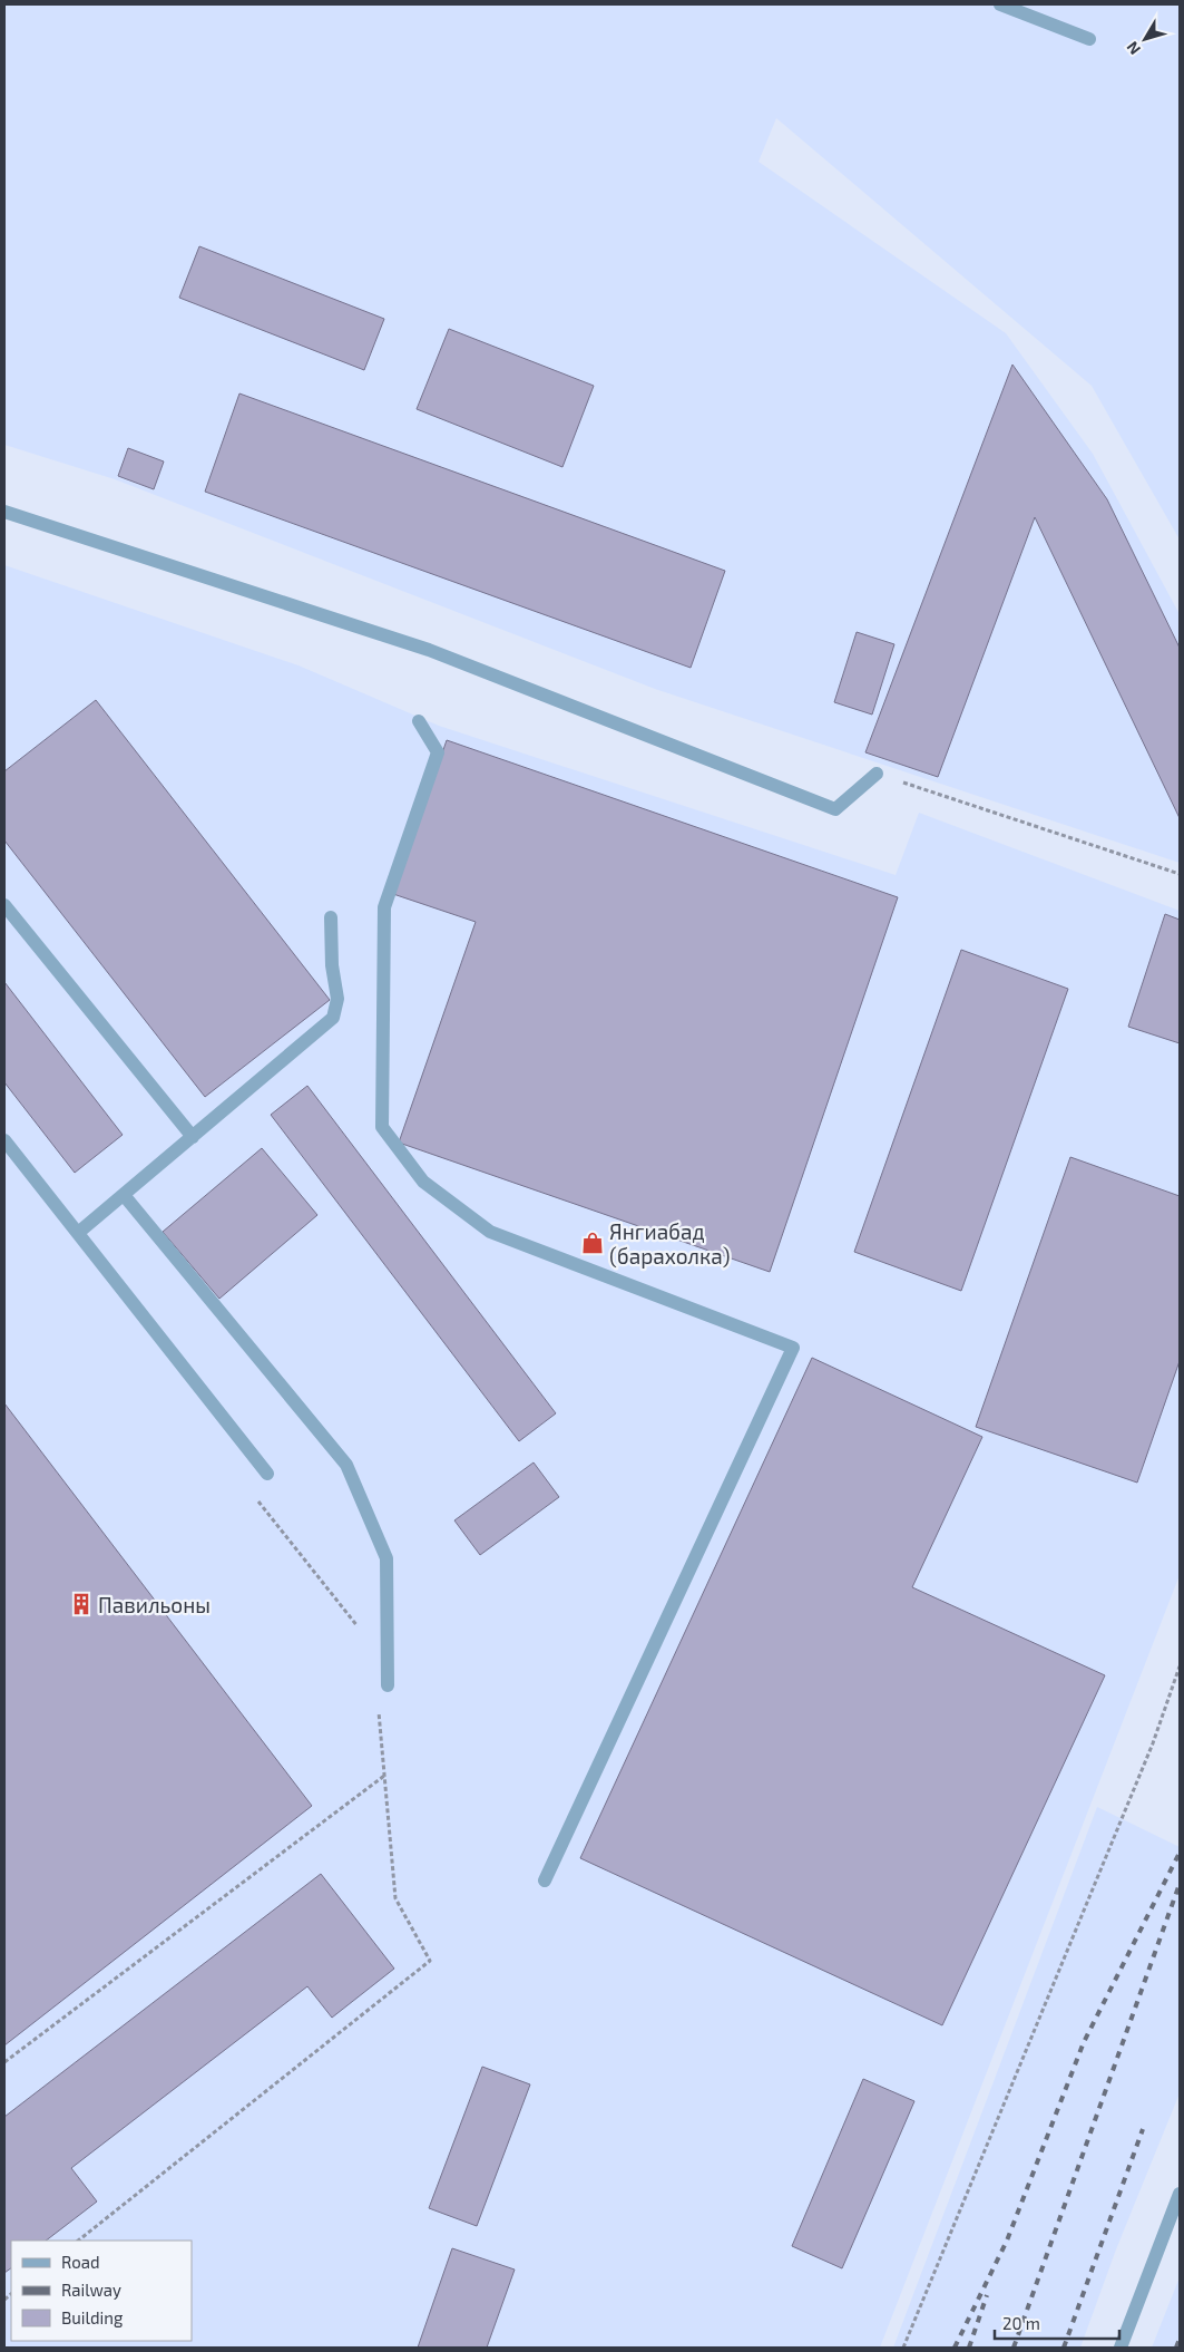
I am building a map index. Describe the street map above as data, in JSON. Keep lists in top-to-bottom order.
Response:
{
  "places": {
    "shop": ["Янгиабад (барахолка)"],
    "building": ["Павильоны"]
  },
  "legend": ["Road", "Railway", "Building"],
  "scale_bar": "20 m",
  "north": "bottom left"
}
